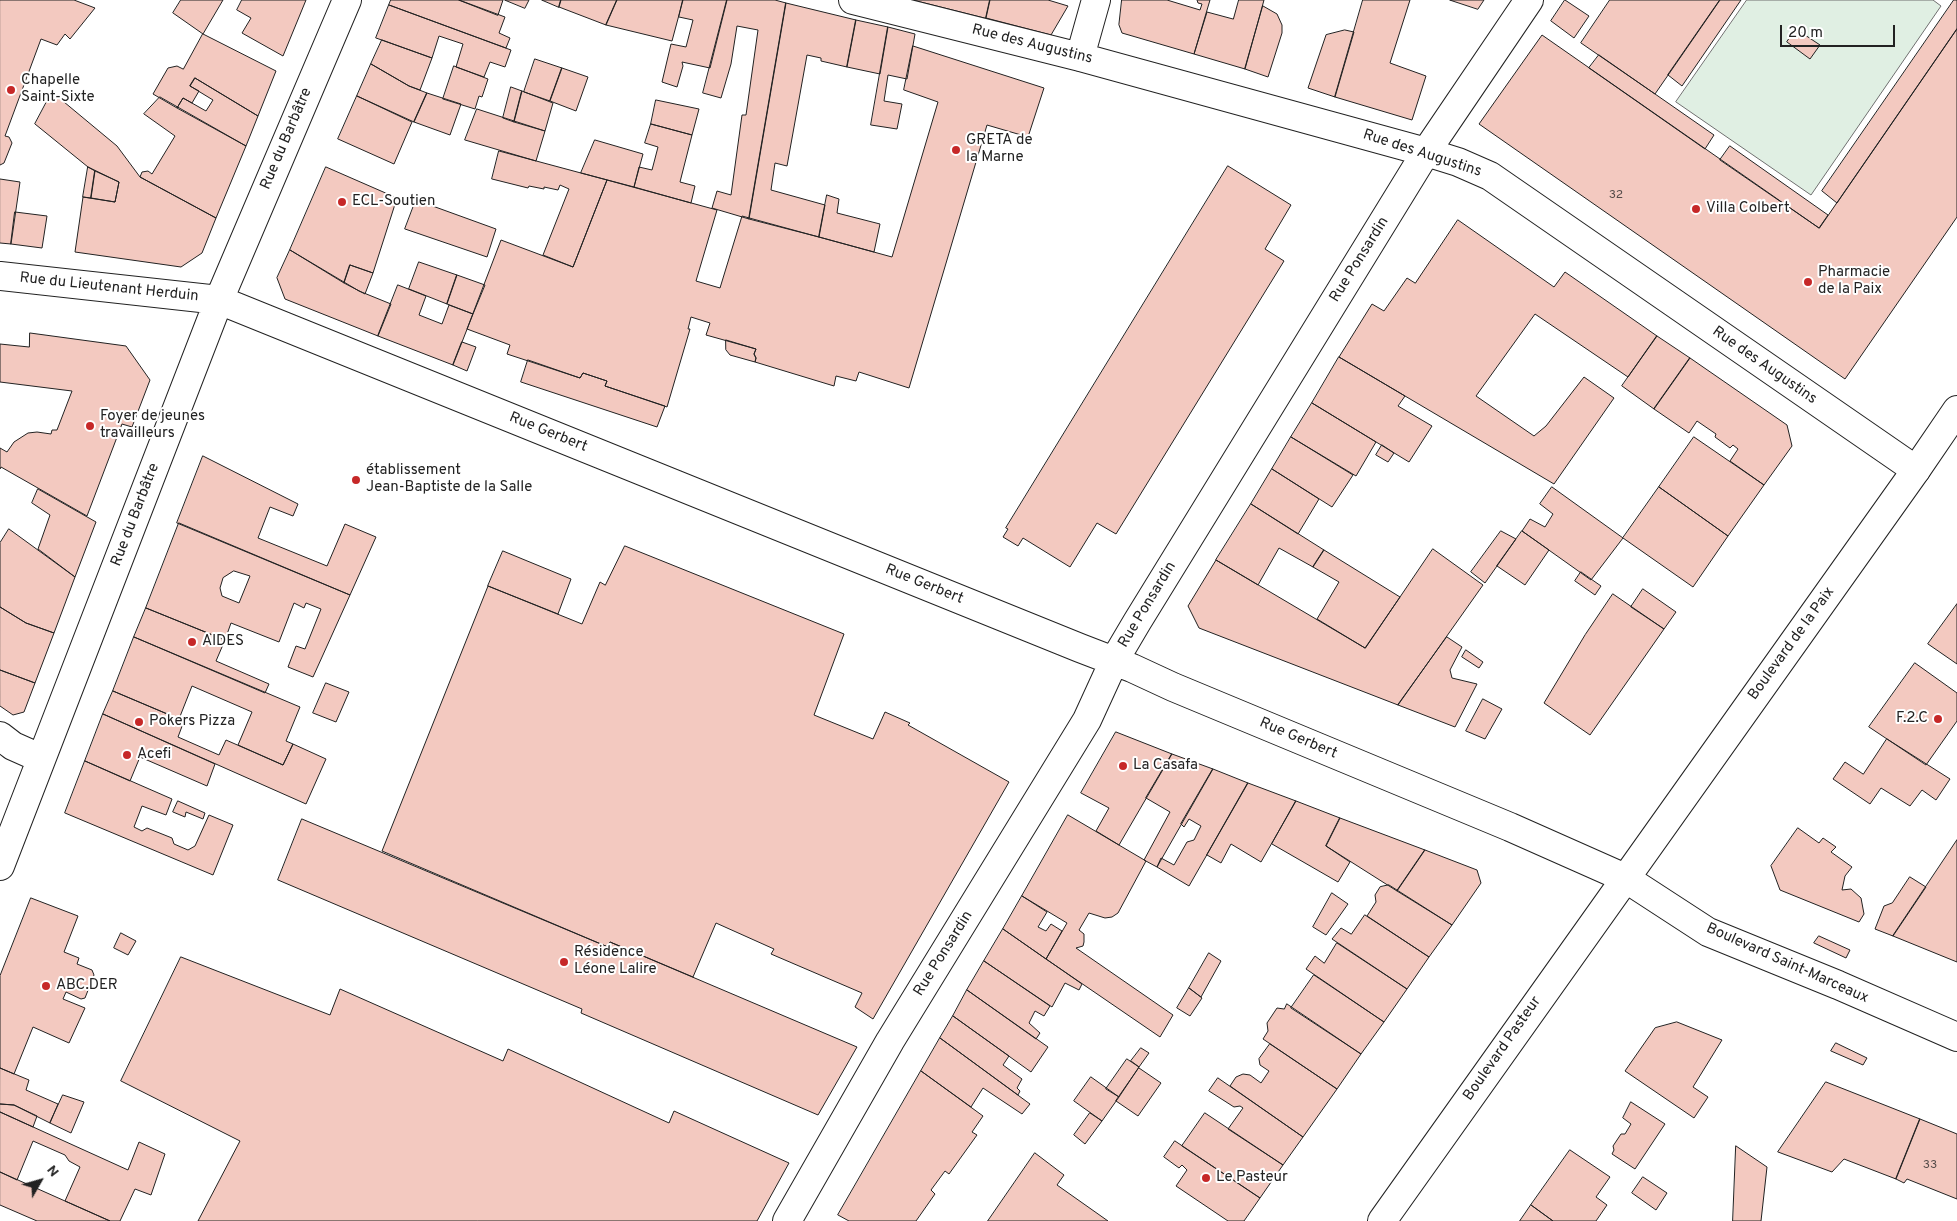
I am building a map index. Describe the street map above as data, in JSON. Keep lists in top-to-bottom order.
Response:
{
  "streets": {
    "street": [
      "Rue des Augustins",
      "Rue du Barbâtre",
      "Rue Ponsardin",
      "Rue du Lieutenant Herduin",
      "Rue Gerbert",
      "Boulevard de la Paix",
      "Boulevard Saint-Marceaux",
      "Boulevard Pasteur"
    ]
  },
  "crossings": [
    ["Rue des Augustins", "Rue Ponsardin"],
    ["Rue des Augustins", "Boulevard de la Paix"],
    ["Rue du Barbâtre", "Rue du Lieutenant Herduin"],
    ["Rue du Barbâtre", "Rue Gerbert"],
    ["Rue Ponsardin", "Rue Gerbert"],
    ["Rue du Lieutenant Herduin", "Rue Gerbert"],
    ["Rue Gerbert", "Boulevard de la Paix"],
    ["Rue Gerbert", "Boulevard Saint-Marceaux"],
    ["Rue Gerbert", "Boulevard Pasteur"],
    ["Boulevard de la Paix", "Boulevard Saint-Marceaux"],
    ["Boulevard de la Paix", "Boulevard Pasteur"],
    ["Boulevard Saint-Marceaux", "Boulevard Pasteur"]
  ],
  "places": [
    "Chapelle Saint-Sixte",
    "GRETA de la Marne",
    "ECL-Soutien",
    "Villa Colbert",
    "Pharmacie de la Paix",
    "Foyer de jeunes travailleurs",
    "établissement Jean-Baptiste de la Salle",
    "AIDES",
    "F.2.C",
    "Pokers Pizza",
    "Acefi",
    "La Casafa",
    "Résidence Léone Lalire",
    "ABC.DER",
    "Le Pasteur"
  ],
  "house_numbers": ["32", "33"],
  "scale_bar": "20 m",
  "north": "top right"
}
